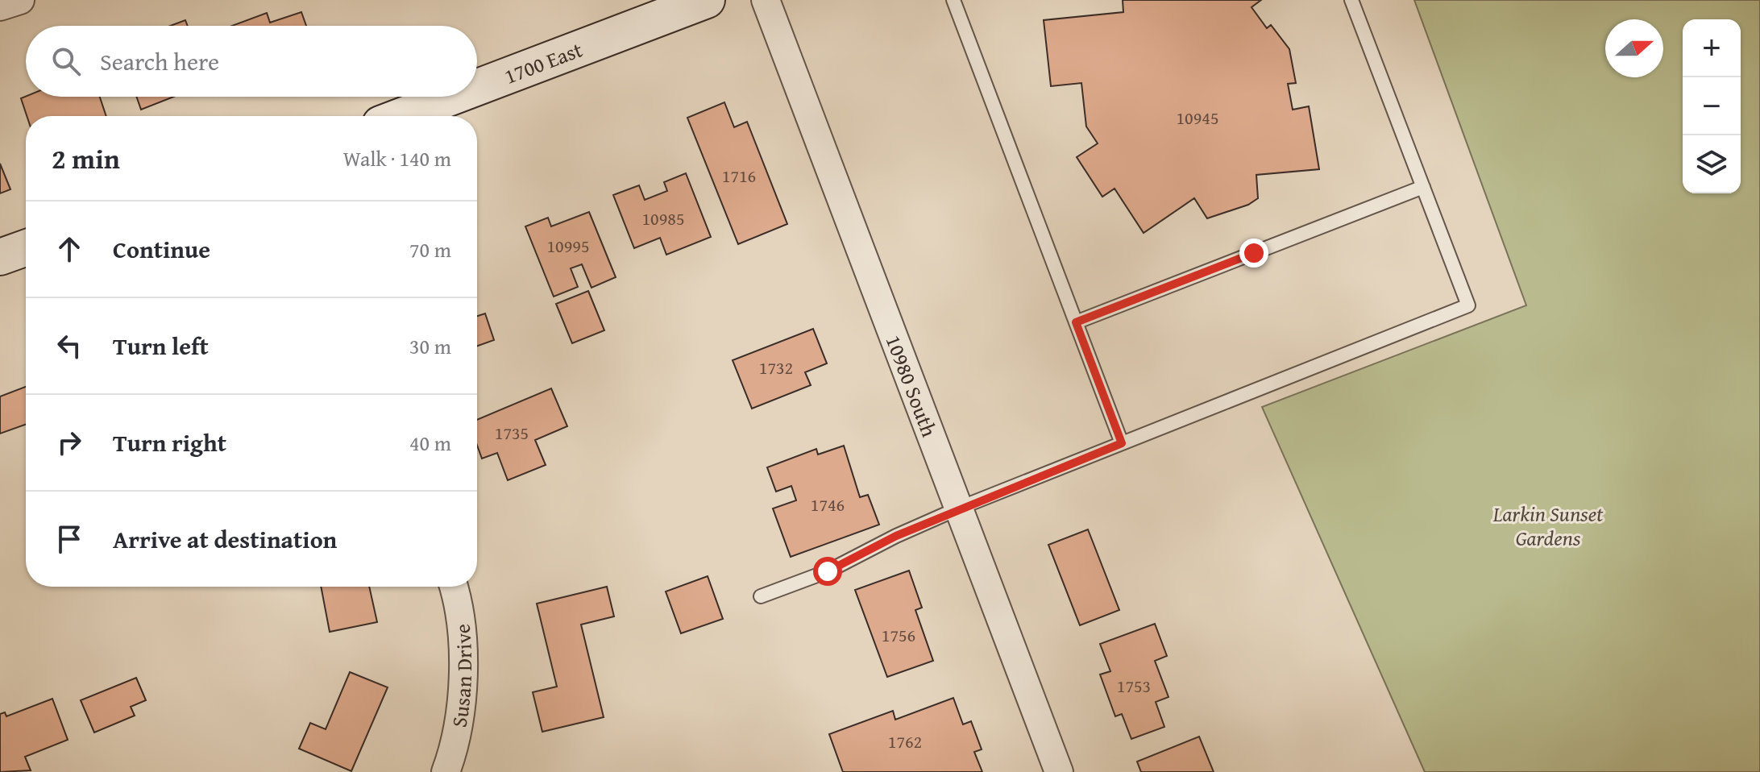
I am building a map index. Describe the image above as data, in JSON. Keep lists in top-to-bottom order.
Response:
{
  "streets": {
    "main road": ["1700 East"],
    "street": ["10980 South", "Susan Drive"]
  },
  "parks": ["Larkin Sunset Gardens"],
  "house_numbers": [
    "10945",
    "1716",
    "10985",
    "10995",
    "1732",
    "1735",
    "1746",
    "1756",
    "1753",
    "1762"
  ],
  "north": "right",
  "page": {
    "map_buttons": ["+", "−"],
    "search": "Search here",
    "heading": ["2 min", "Walk · 140 m"],
    "list": [
      ["Continue", "70 m"],
      ["Turn left", "30 m"],
      ["Turn right", "40 m"],
      "Arrive at destination"
    ]
  }
}
